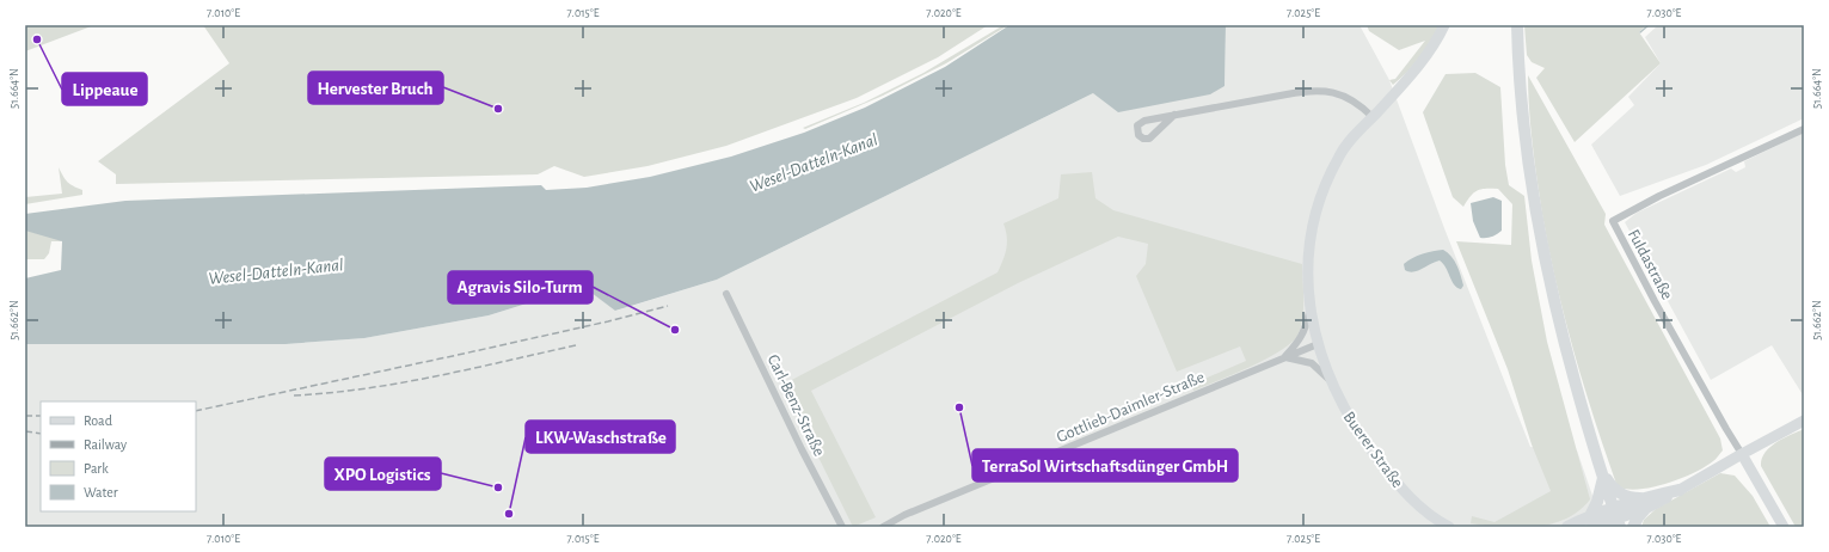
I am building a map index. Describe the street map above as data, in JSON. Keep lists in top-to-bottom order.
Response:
{
  "streets": {
    "street": [
      "Fuldastraße",
      "Carl-Benz-Straße",
      "Gottlieb-Daimler-Straße",
      "Buerer Straße"
    ]
  },
  "crossings": [
    ["Gottlieb-Daimler-Straße", "Buerer Straße"]
  ],
  "water": ["Wesel-Datteln-Kanal"],
  "places": [
    "Lippeaue",
    "Hervester Bruch",
    "Agravis Silo-Turm",
    "TerraSol Wirtschaftsdünger GmbH",
    "XPO Logistics",
    "LKW-Waschstraße"
  ],
  "legend": [
    "Road",
    "Railway",
    "Park",
    "Water"
  ],
  "coordinates": [
    "7.010°E",
    "7.015°E",
    "7.020°E",
    "7.025°E",
    "7.030°E",
    "51.664°N",
    "51.662°N"
  ]
}
